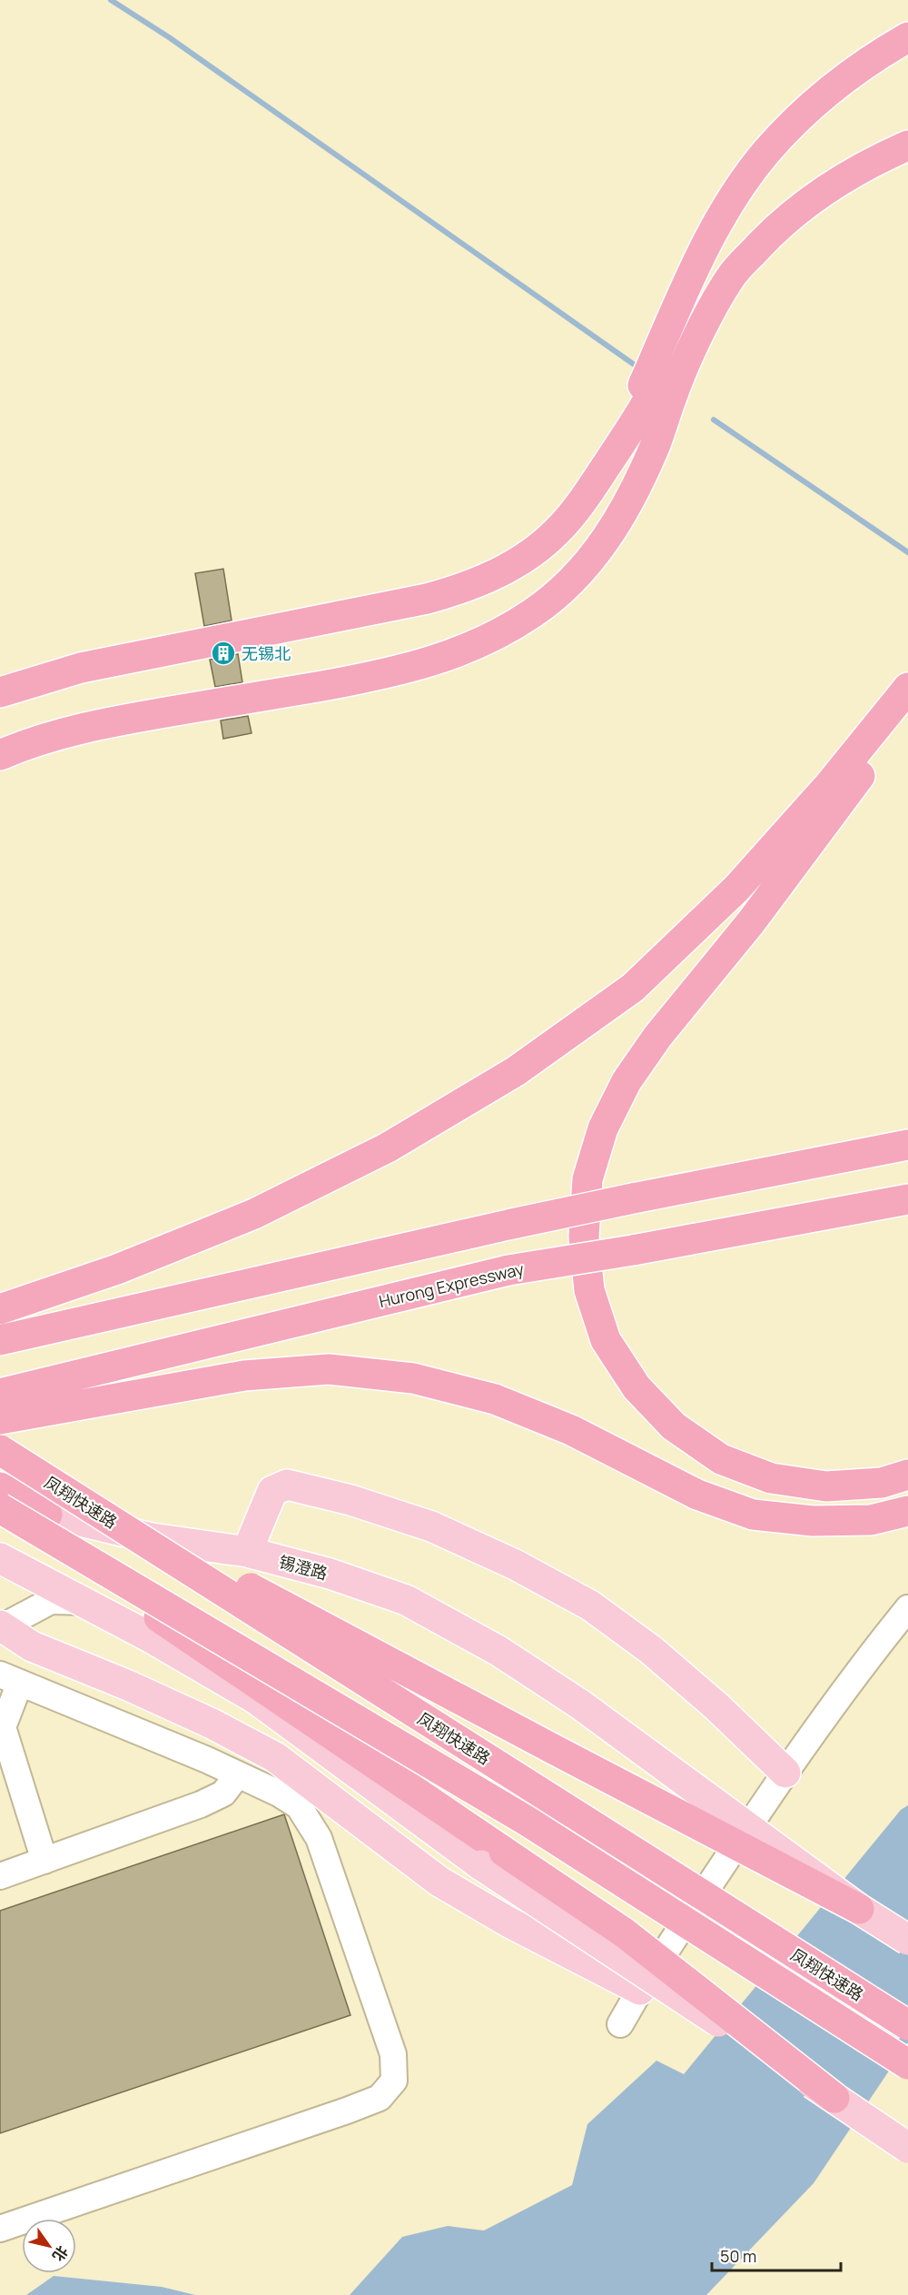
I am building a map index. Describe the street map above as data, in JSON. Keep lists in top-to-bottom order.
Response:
{
  "streets": {
    "highway": ["Hurong Expressway", "凤翔快速路"],
    "main road": ["锡澄路"]
  },
  "places": {
    "building": ["无锡北"]
  },
  "scale_bar": "50 m",
  "north": "bottom right"
}
